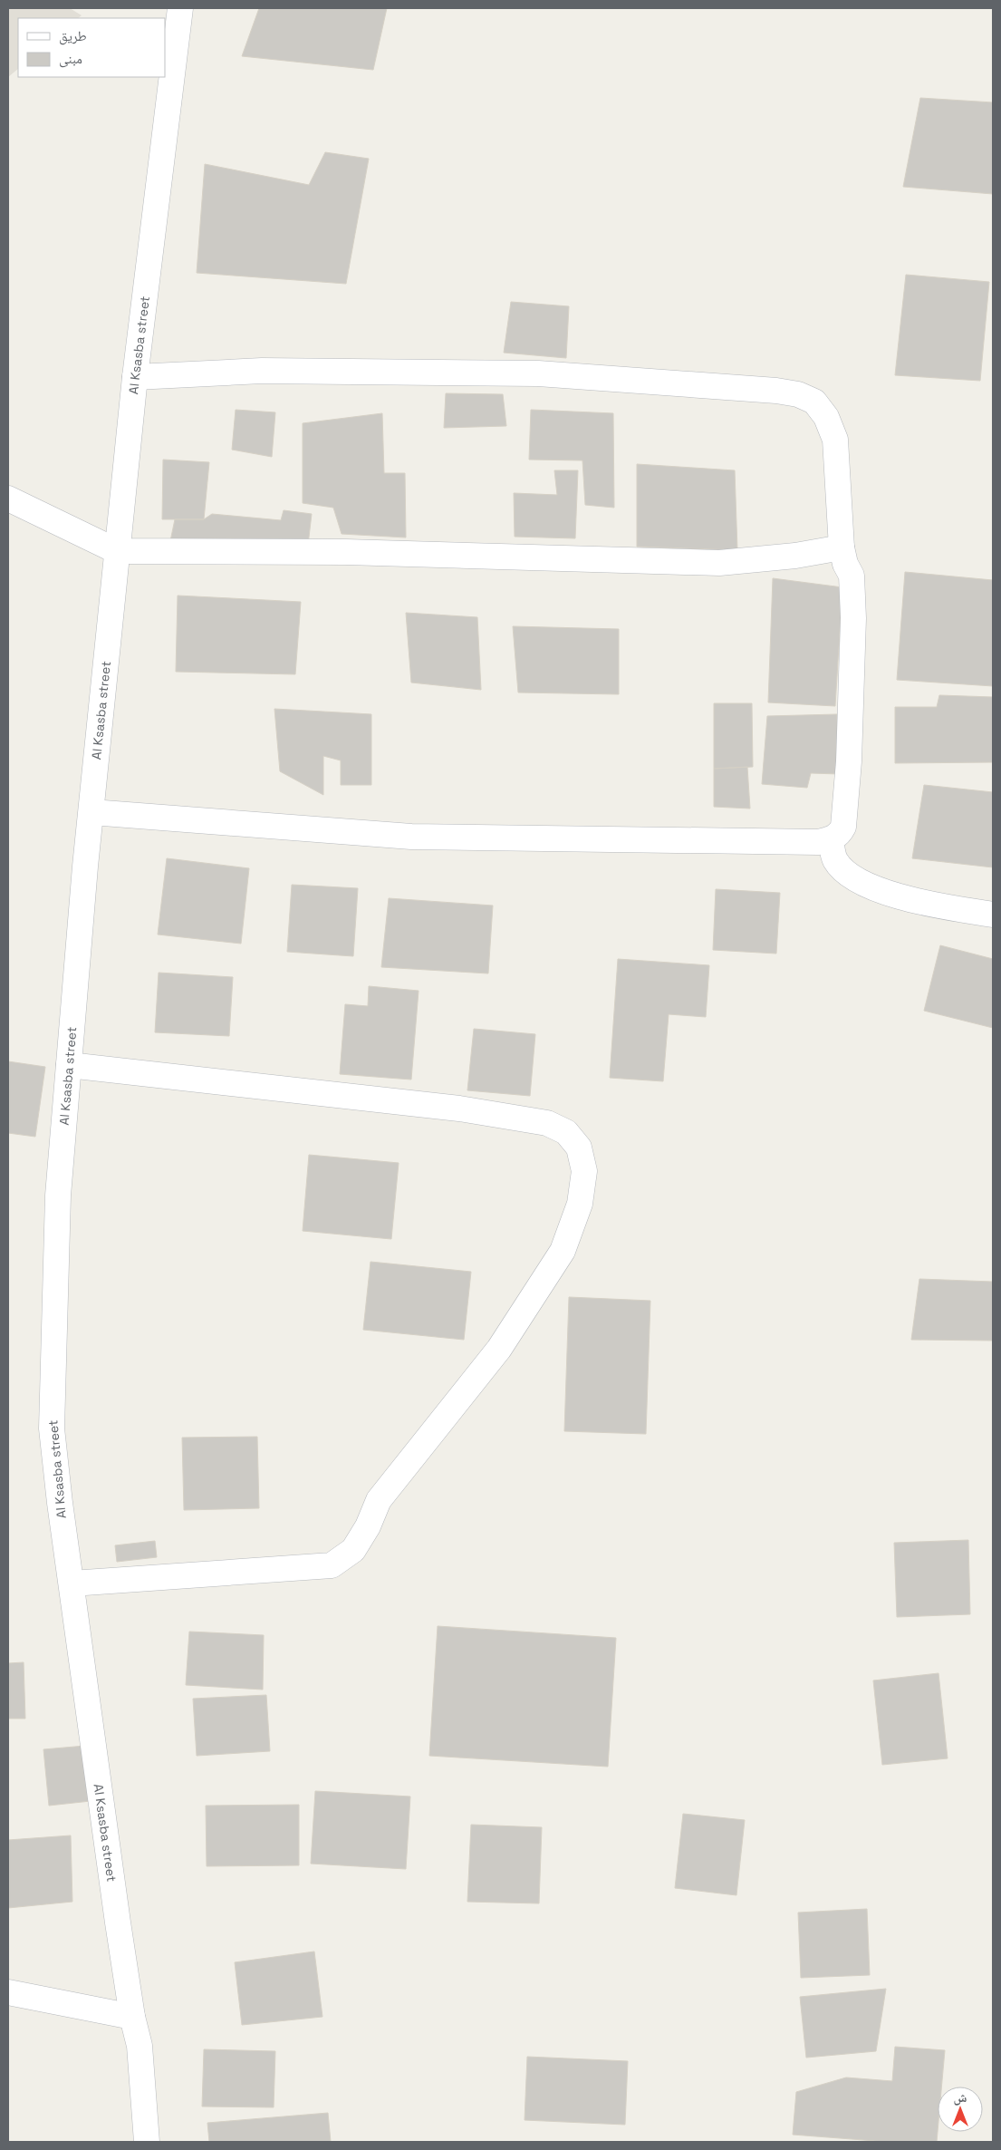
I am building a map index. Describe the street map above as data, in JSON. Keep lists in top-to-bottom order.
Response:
{
  "streets": {
    "street": ["Al Ksasba street"]
  },
  "legend": ["طريق", "مبنى"],
  "north": "top"
}
